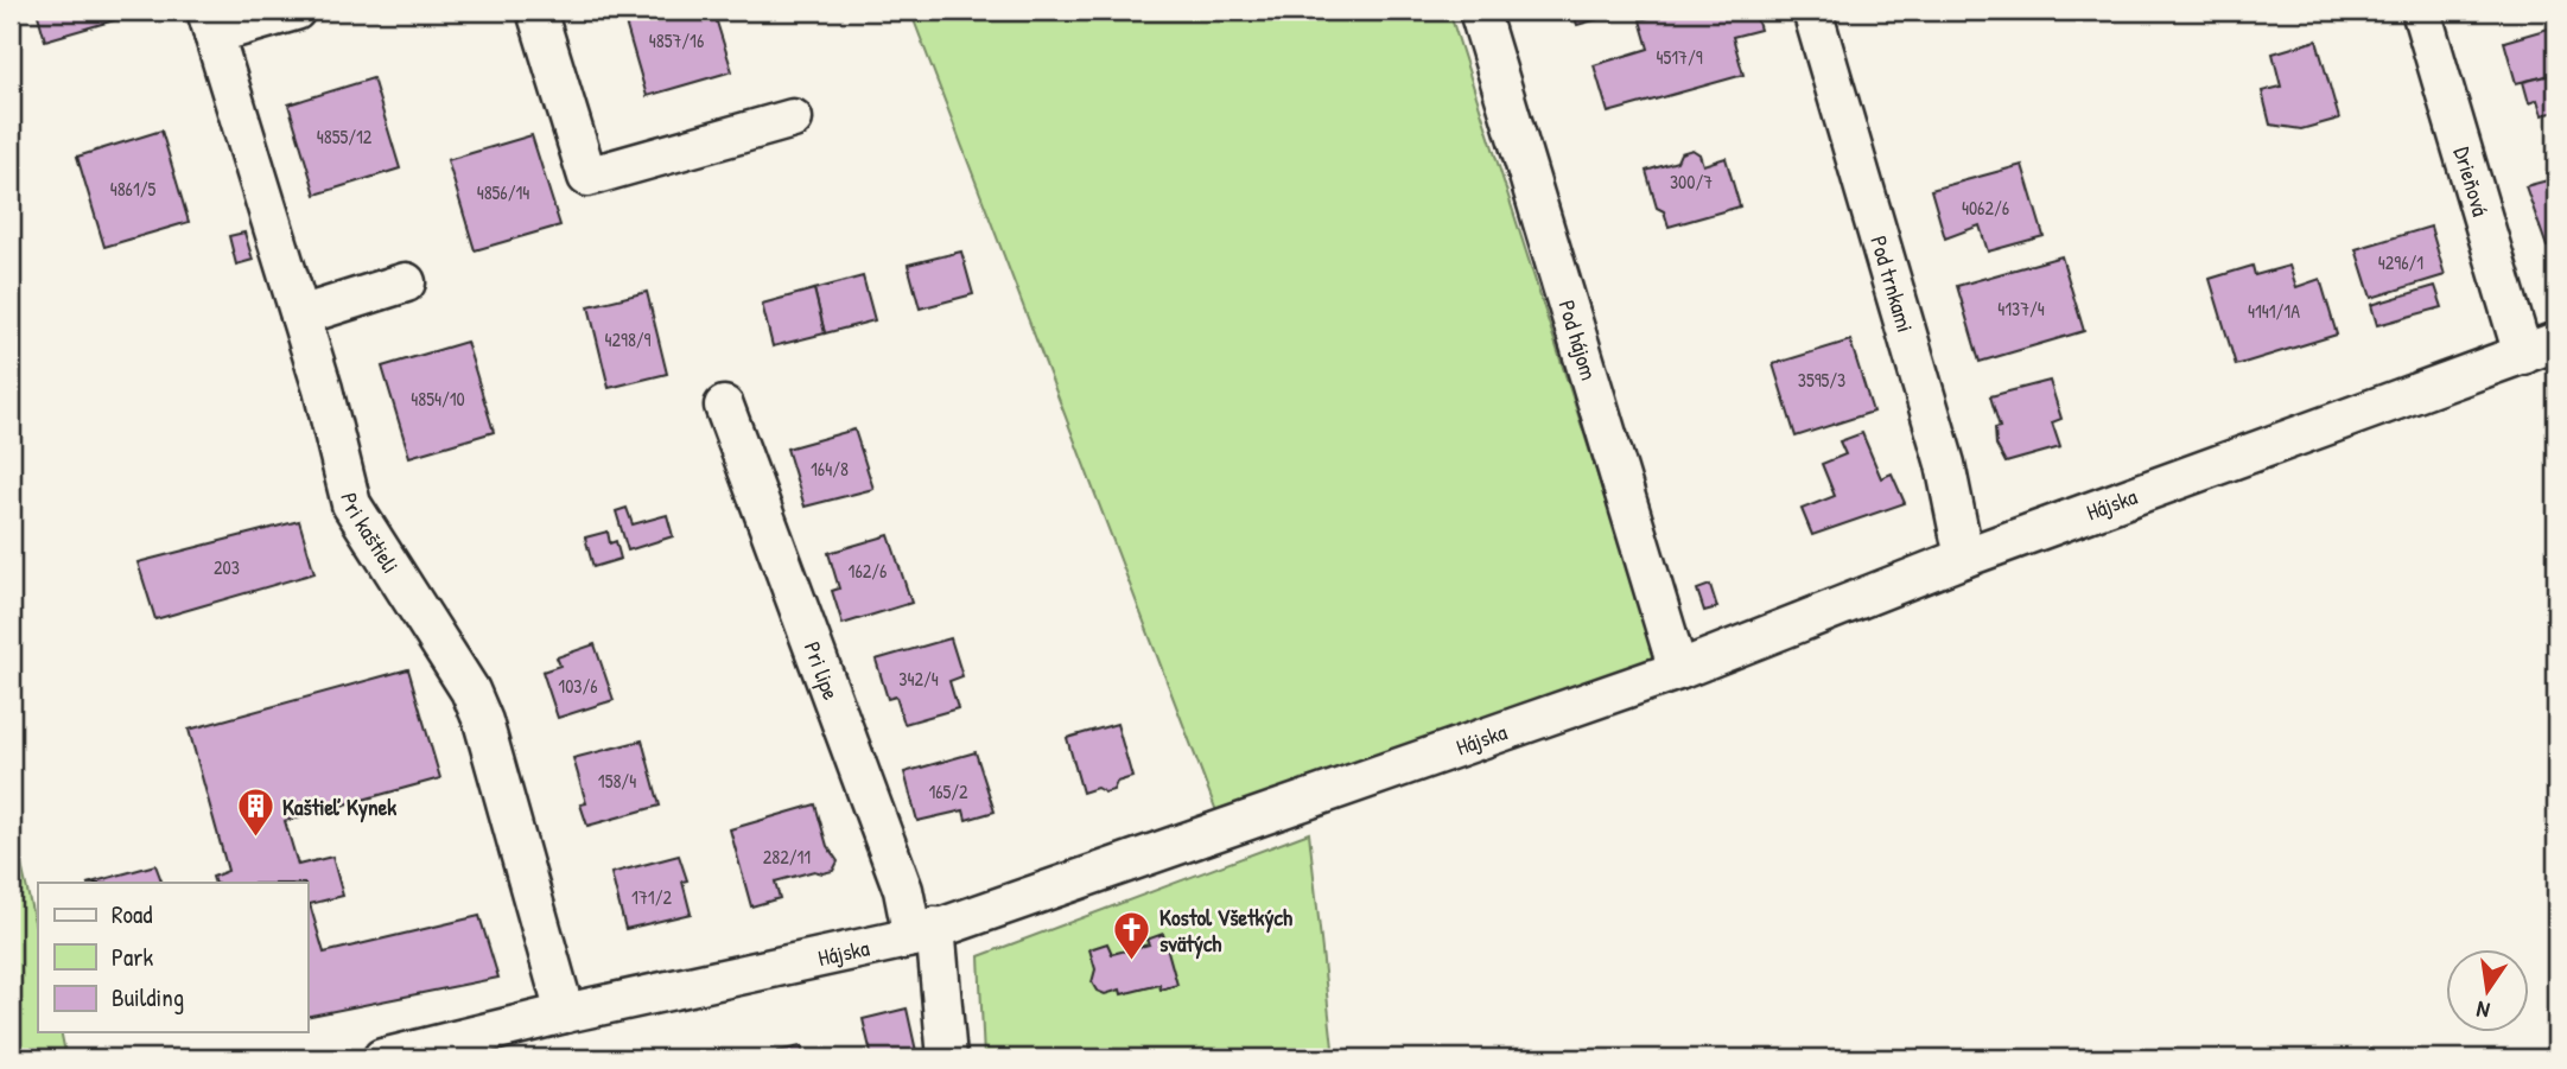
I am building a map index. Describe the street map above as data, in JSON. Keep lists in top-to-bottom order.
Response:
{
  "streets": {
    "street": [
      "Drieňová",
      "Pod trnkami",
      "Pod hájom",
      "Hájska",
      "Pri kaštieli",
      "Pri lipe"
    ]
  },
  "crossings": [
    ["Drieňová", "Hájska"],
    ["Pod trnkami", "Hájska"],
    ["Pod hájom", "Hájska"],
    ["Hájska", "Pri kaštieli"],
    ["Hájska", "Pri lipe"]
  ],
  "places": {
    "building": ["Kaštieľ Kynek"],
    "church": ["Kostol Všetkých svätých"]
  },
  "house_numbers": [
    "4857/16",
    "4517/9",
    "4855/12",
    "300/7",
    "4861/5",
    "4856/14",
    "4062/6",
    "4296/1",
    "4137/4",
    "4141/1A",
    "4298/9",
    "3595/3",
    "4854/10",
    "164/8",
    "203",
    "162/6",
    "342/4",
    "103/6",
    "158/4",
    "165/2",
    "282/11",
    "171/2"
  ],
  "legend": ["Road", "Park", "Building"],
  "north": "bottom"
}
